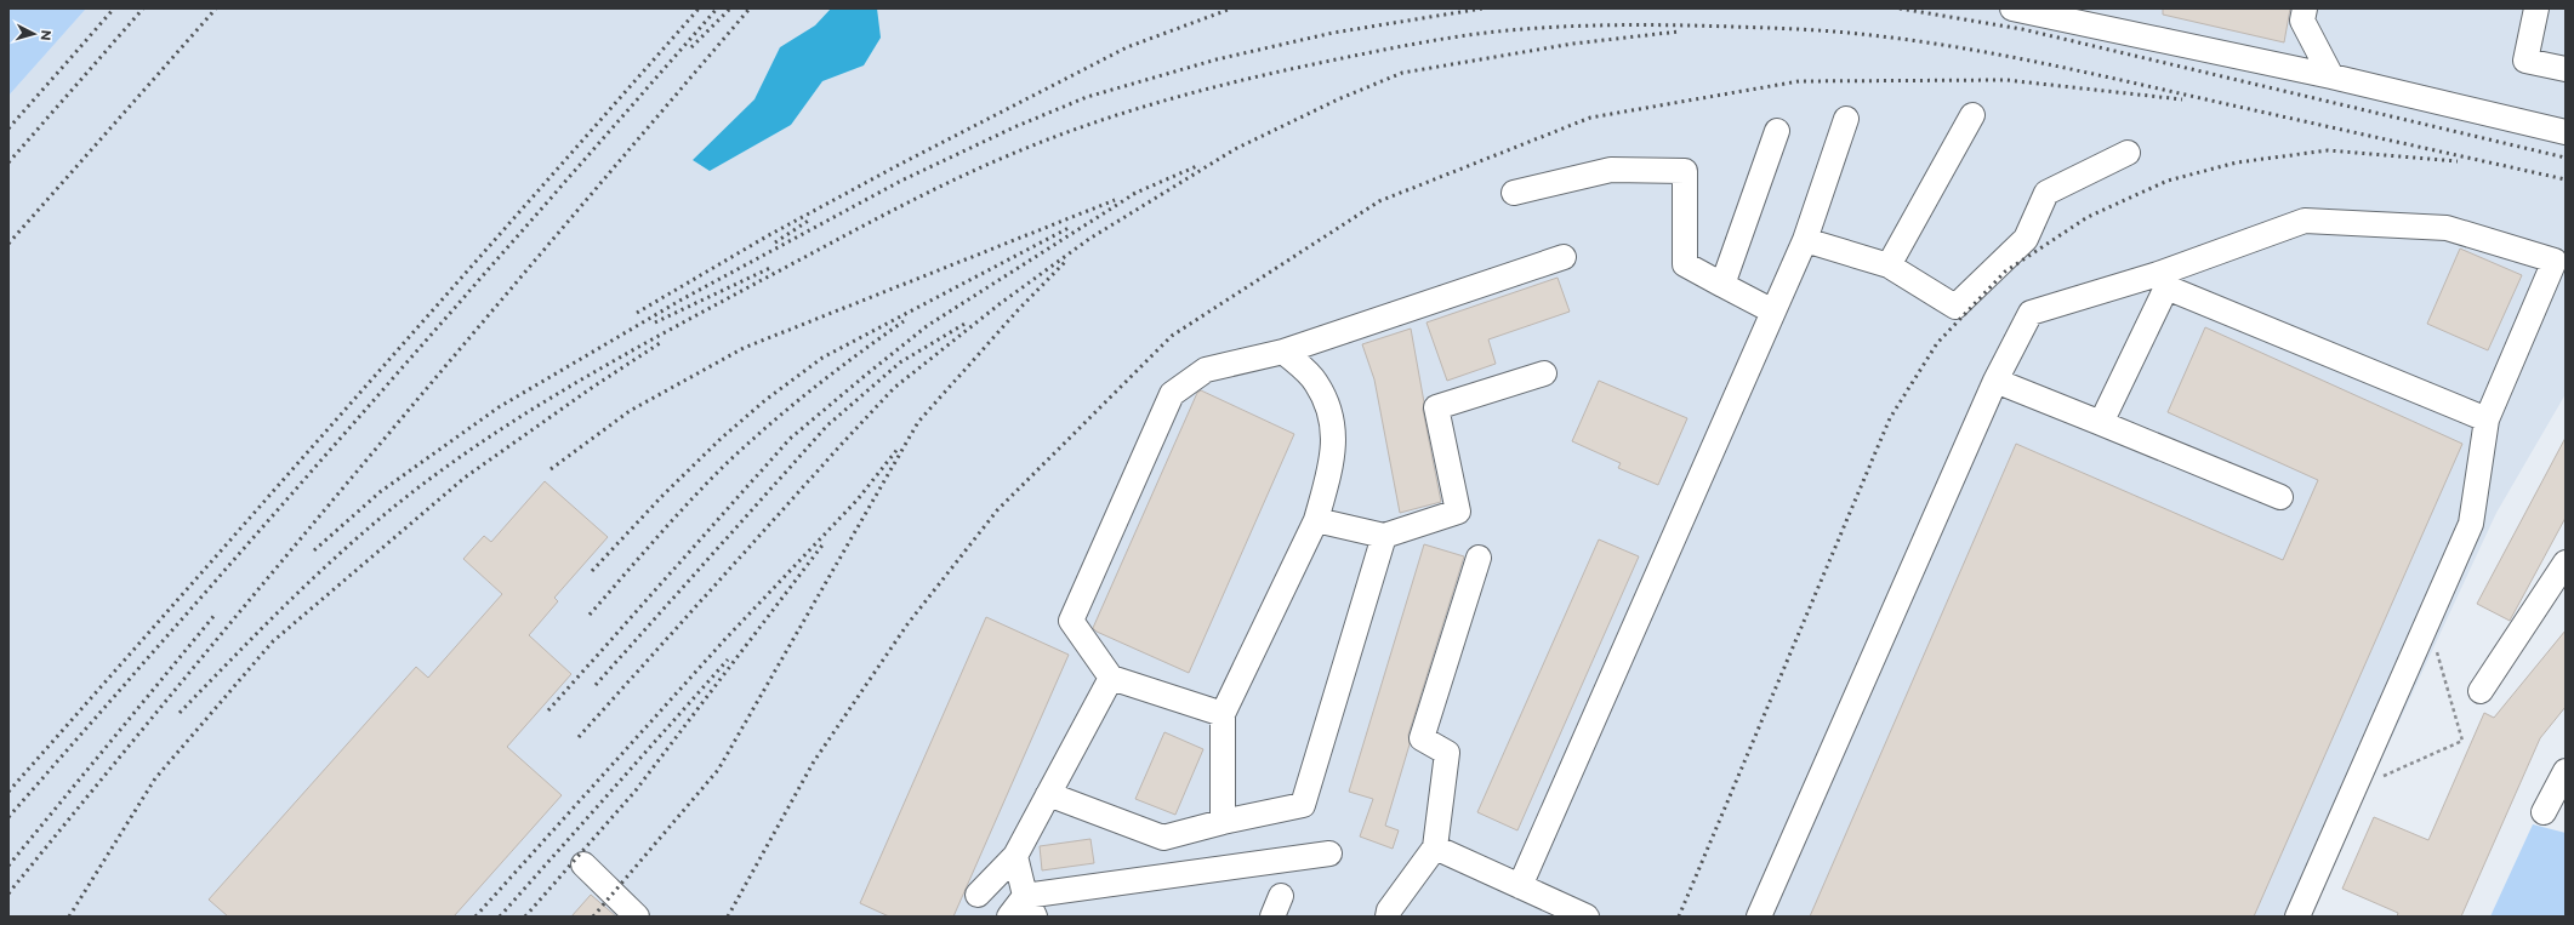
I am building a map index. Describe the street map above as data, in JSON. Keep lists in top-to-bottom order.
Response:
{
  "north": "right"
}
